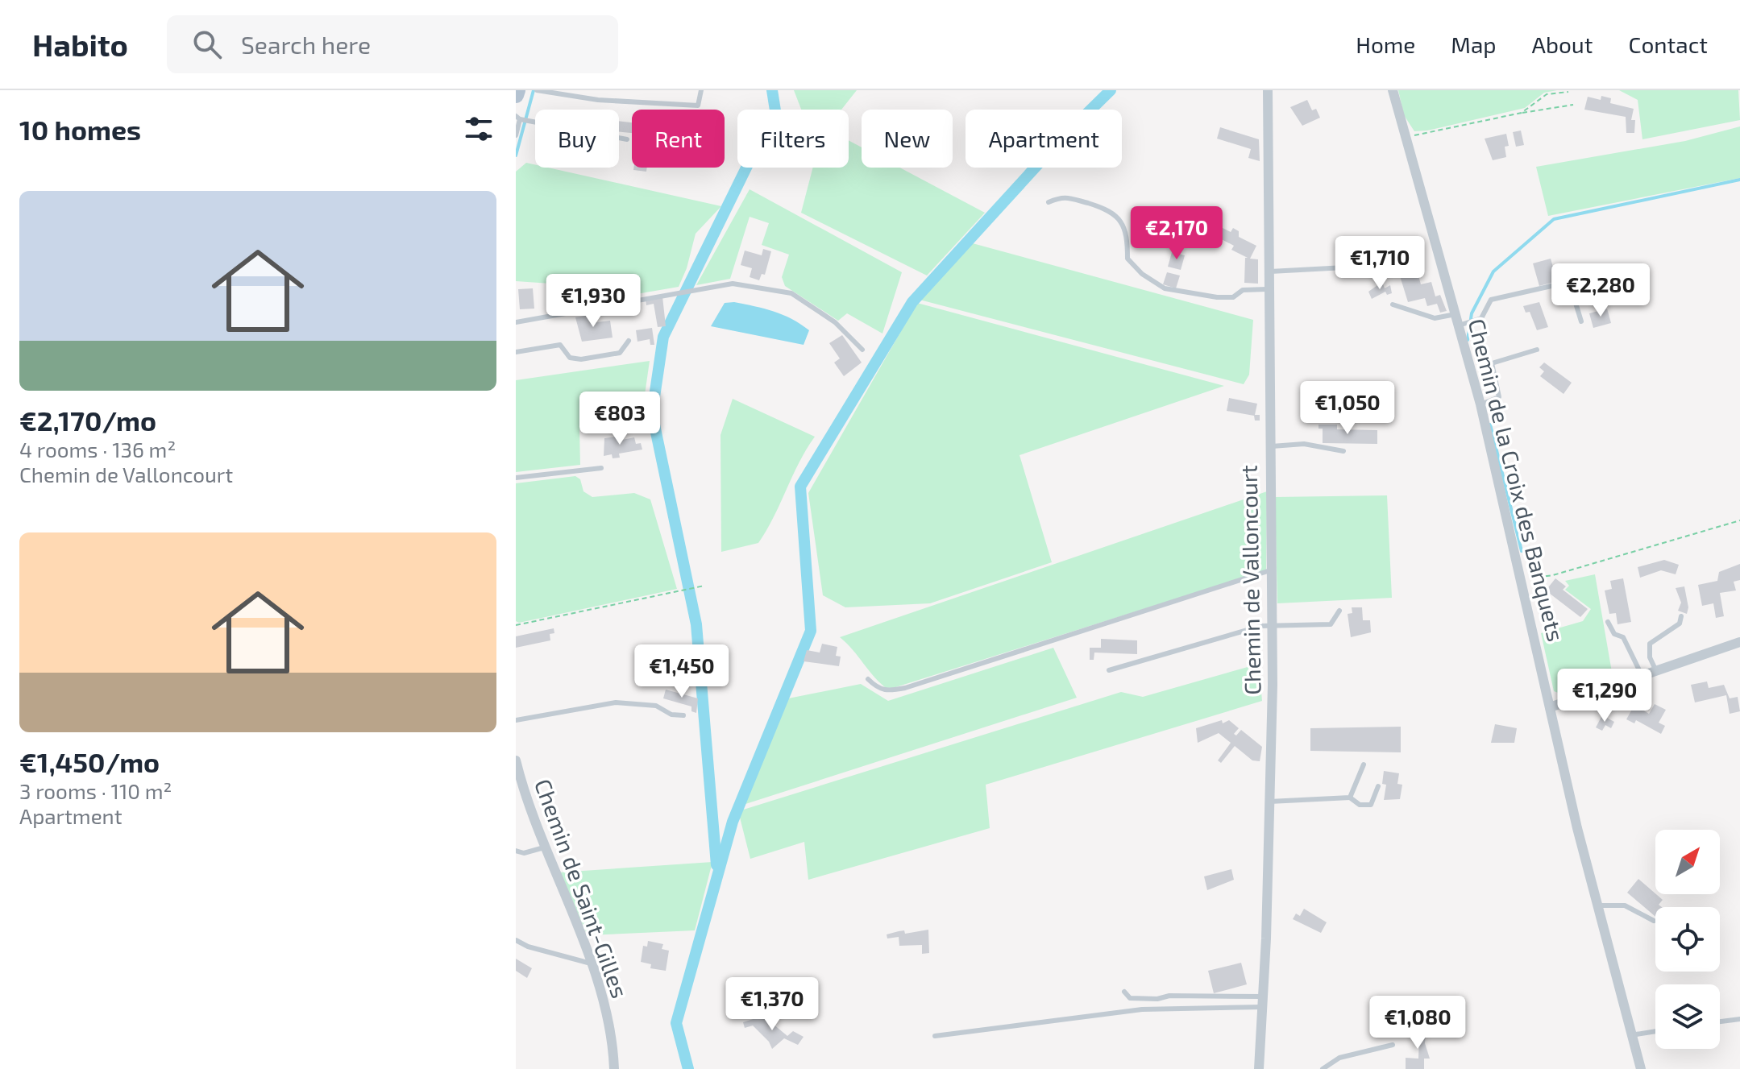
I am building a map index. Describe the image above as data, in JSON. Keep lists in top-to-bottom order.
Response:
{
  "streets": {
    "street": ["Chemin de la Croix des Banquets", "Chemin de Valloncourt", "Chemin de Saint-Gilles"]
  },
  "north": "top right",
  "page": {
    "header": "Habito",
    "search": "Search here",
    "nav": [
      "Home",
      "Map",
      "About",
      "Contact"
    ],
    "heading": "10 homes",
    "chip": [
      "Buy",
      "Rent",
      "Filters",
      "New",
      "Apartment"
    ],
    "list": [
      {
        "name": "€2,170/mo",
        "note": "4 rooms · 136 m² · Chemin de Valloncourt"
      },
      {
        "name": "€1,450/mo",
        "note": "3 rooms · 110 m² · Apartment"
      }
    ],
    "price": [
      "€2,170",
      "€1,710",
      "€2,280",
      "€1,930",
      "€1,050",
      "€803",
      "€1,450",
      "€1,290",
      "€1,370",
      "€1,080"
    ]
  }
}
